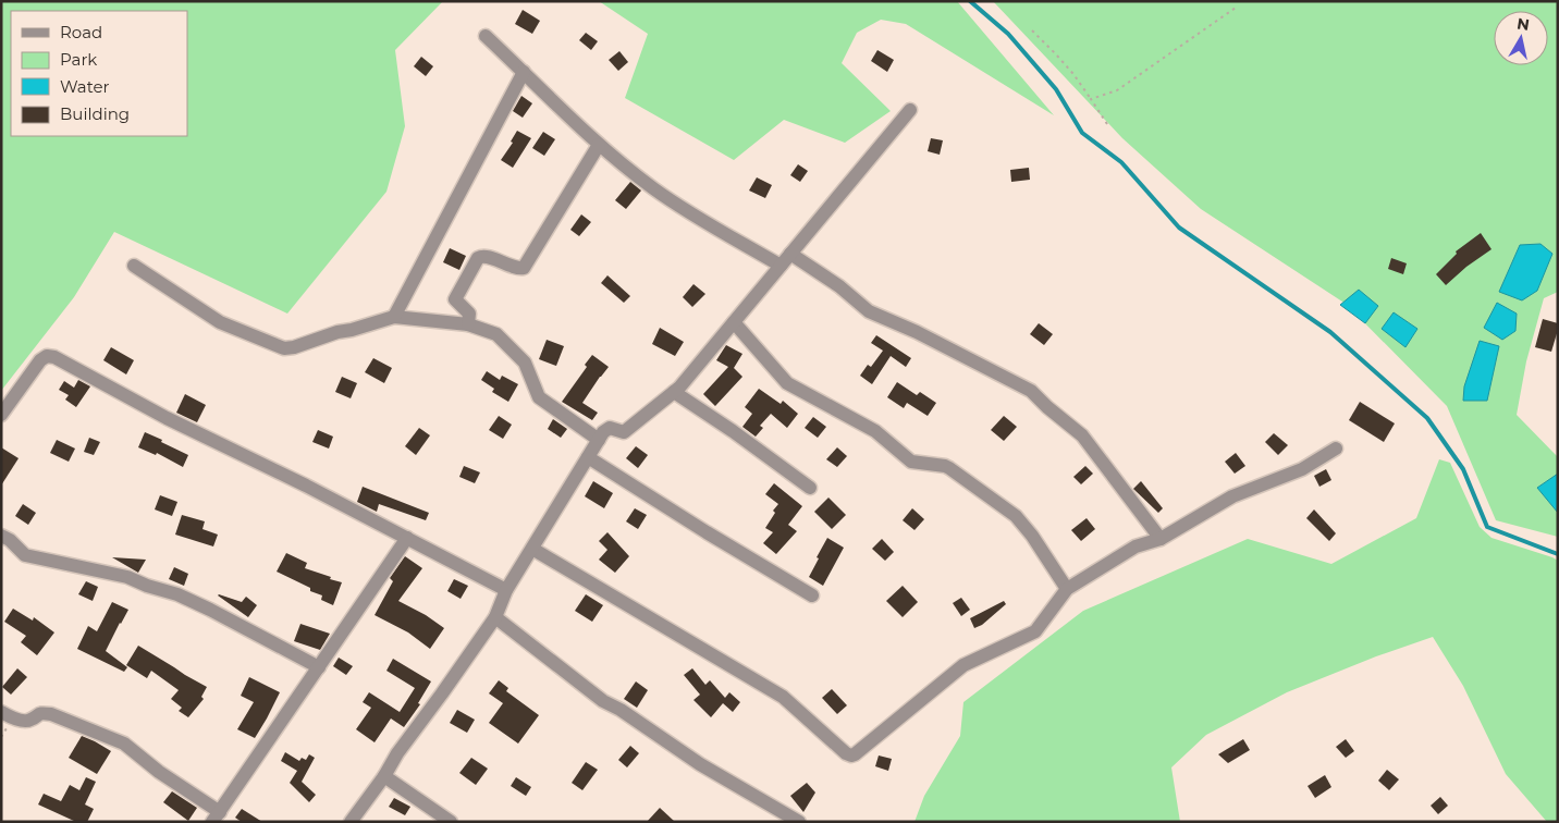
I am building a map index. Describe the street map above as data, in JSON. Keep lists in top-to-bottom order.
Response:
{
  "legend": [
    "Road",
    "Park",
    "Water",
    "Building"
  ],
  "north": "top"
}
